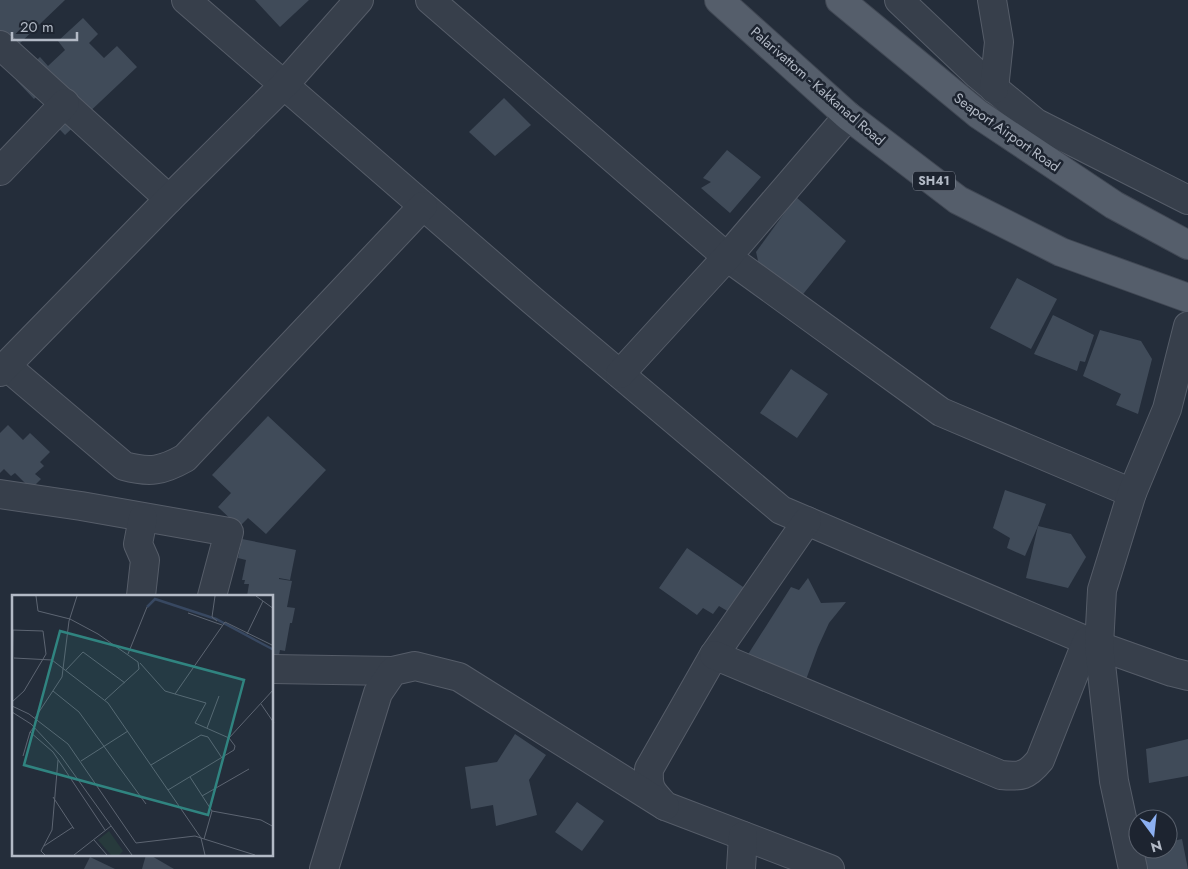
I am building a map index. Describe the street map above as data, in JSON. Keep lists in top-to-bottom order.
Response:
{
  "streets": {
    "main road": ["Palarivattom - Kakkanad Road", "Seaport Airport Road", "SH41"]
  },
  "scale_bar": "20 m",
  "north": "bottom"
}
